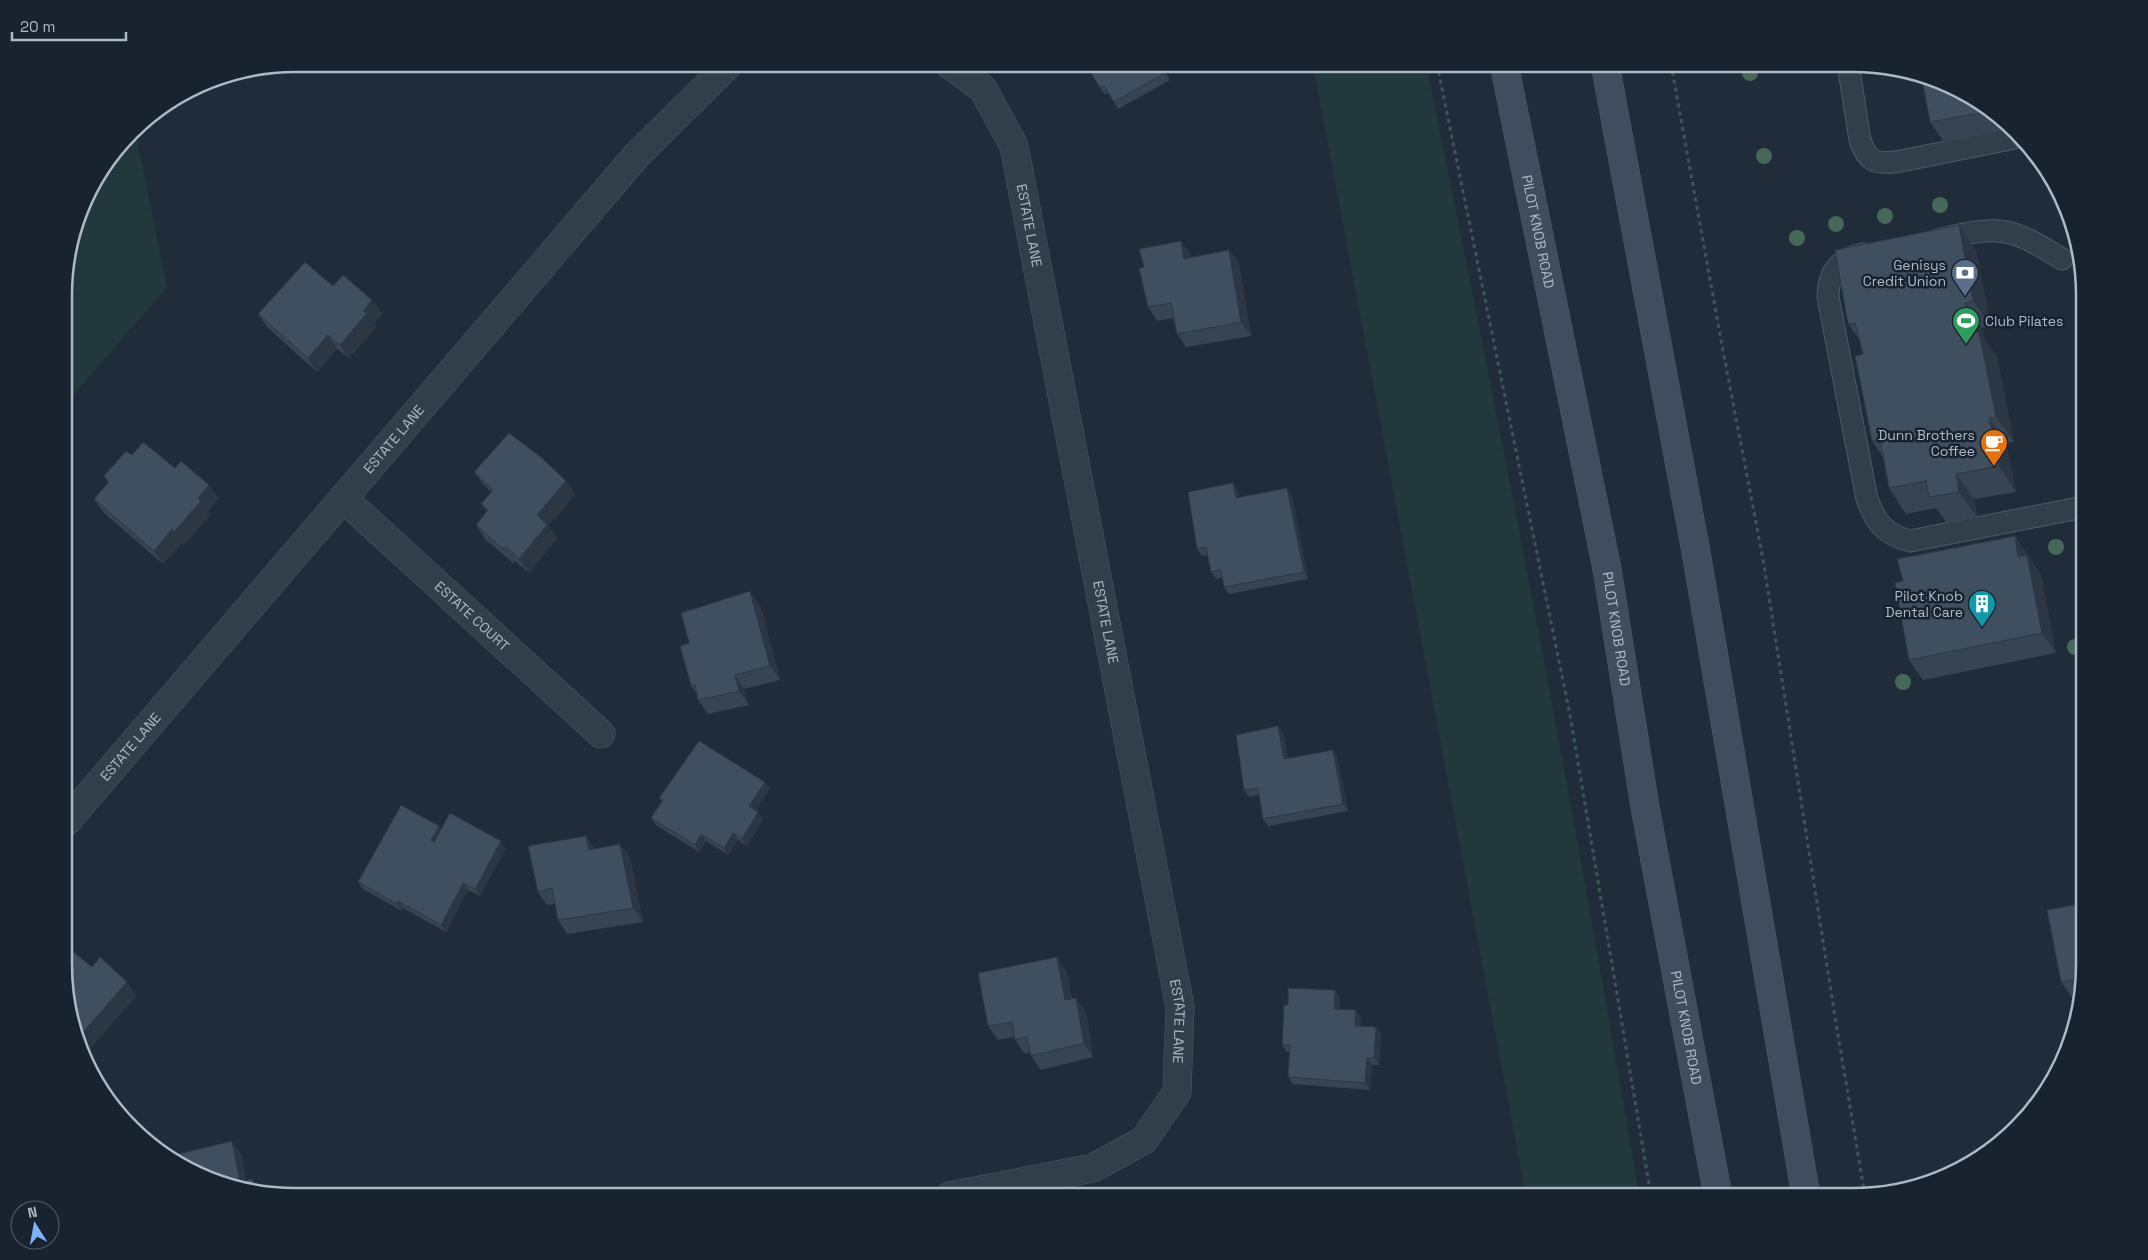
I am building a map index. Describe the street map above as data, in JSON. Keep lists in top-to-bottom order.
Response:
{
  "streets": {
    "main road": ["PILOT KNOB ROAD"],
    "street": ["ESTATE LANE", "ESTATE COURT"]
  },
  "crossings": [
    ["ESTATE LANE", "ESTATE COURT"]
  ],
  "places": {
    "bank": ["Genisys Credit Union"],
    "sports": ["Club Pilates"],
    "cafe": ["Dunn Brothers Coffee"],
    "building": ["Pilot Knob Dental Care"]
  },
  "scale_bar": "20 m",
  "north": "top"
}
